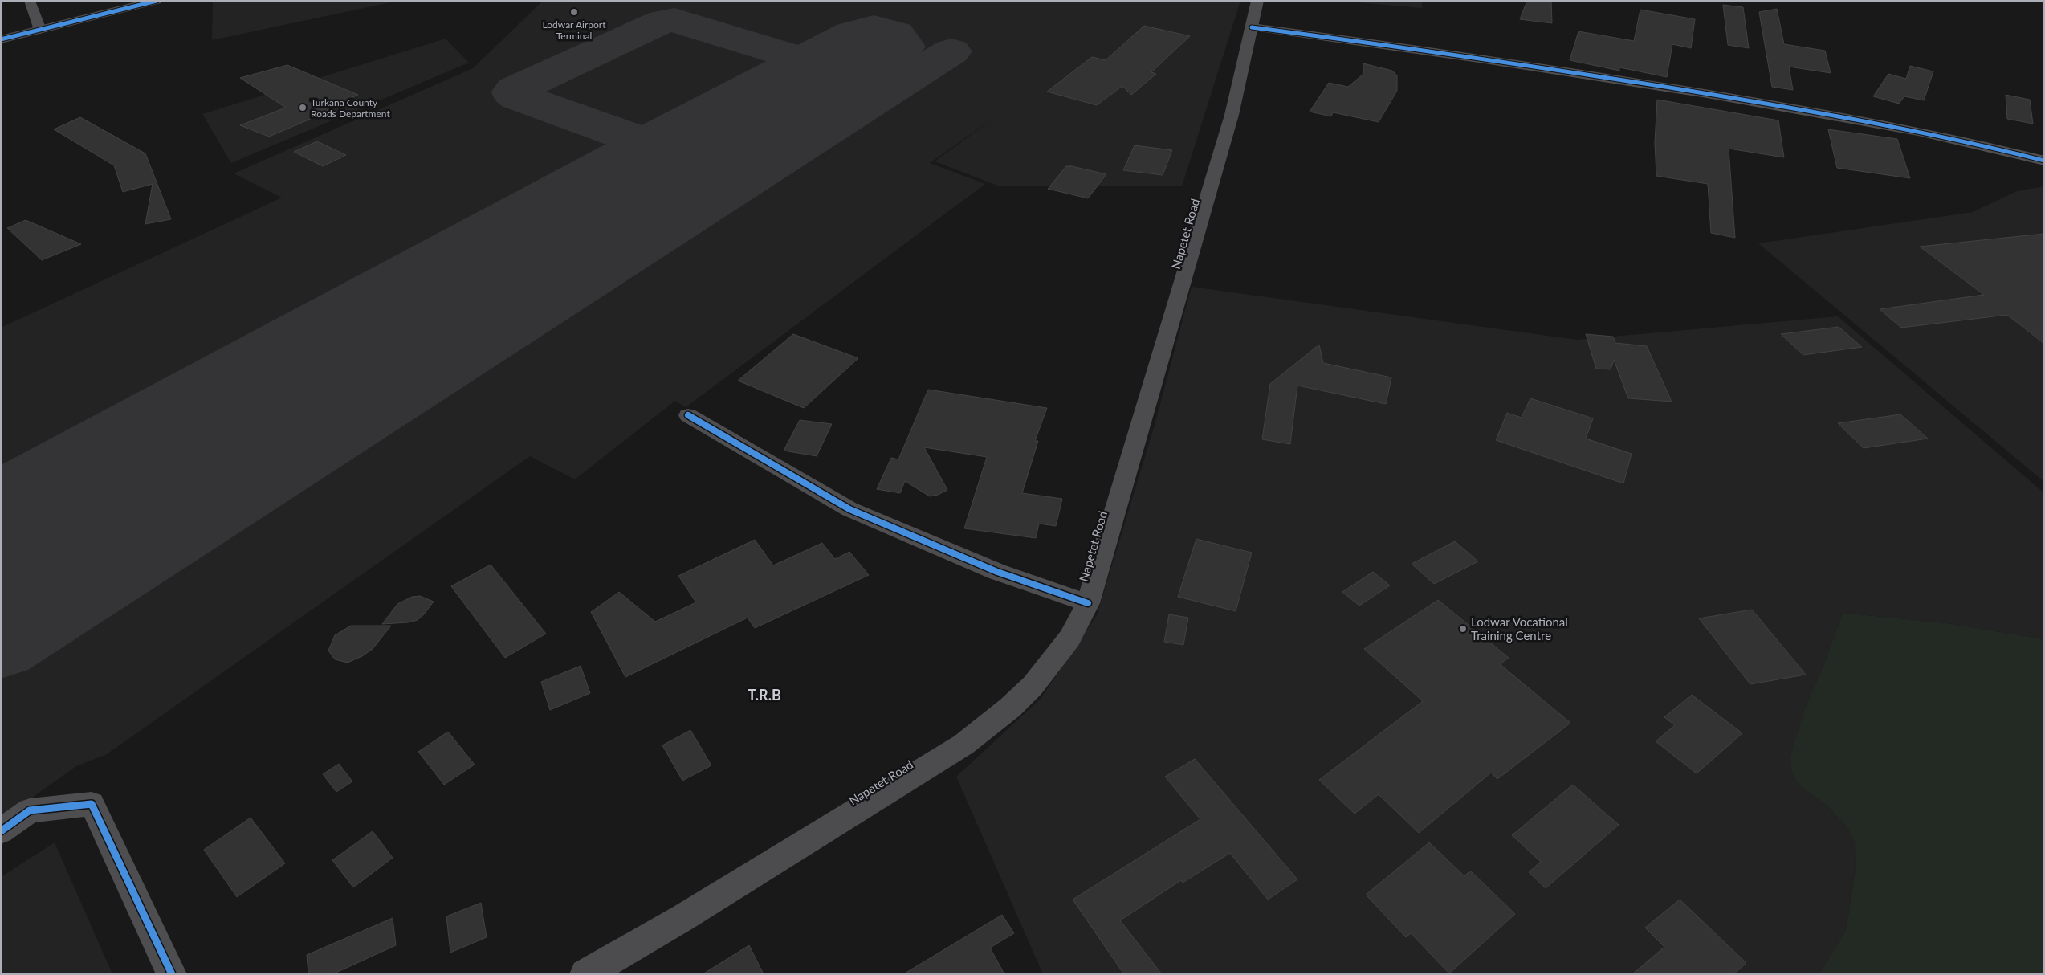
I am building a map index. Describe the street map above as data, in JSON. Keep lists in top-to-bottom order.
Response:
{
  "streets": {
    "main road": ["Napetet Road"]
  },
  "districts": ["T.R.B"],
  "places": ["Lodwar Airport Terminal", "Turkana County Roads Department", "Lodwar Vocational Training Centre"]
}
